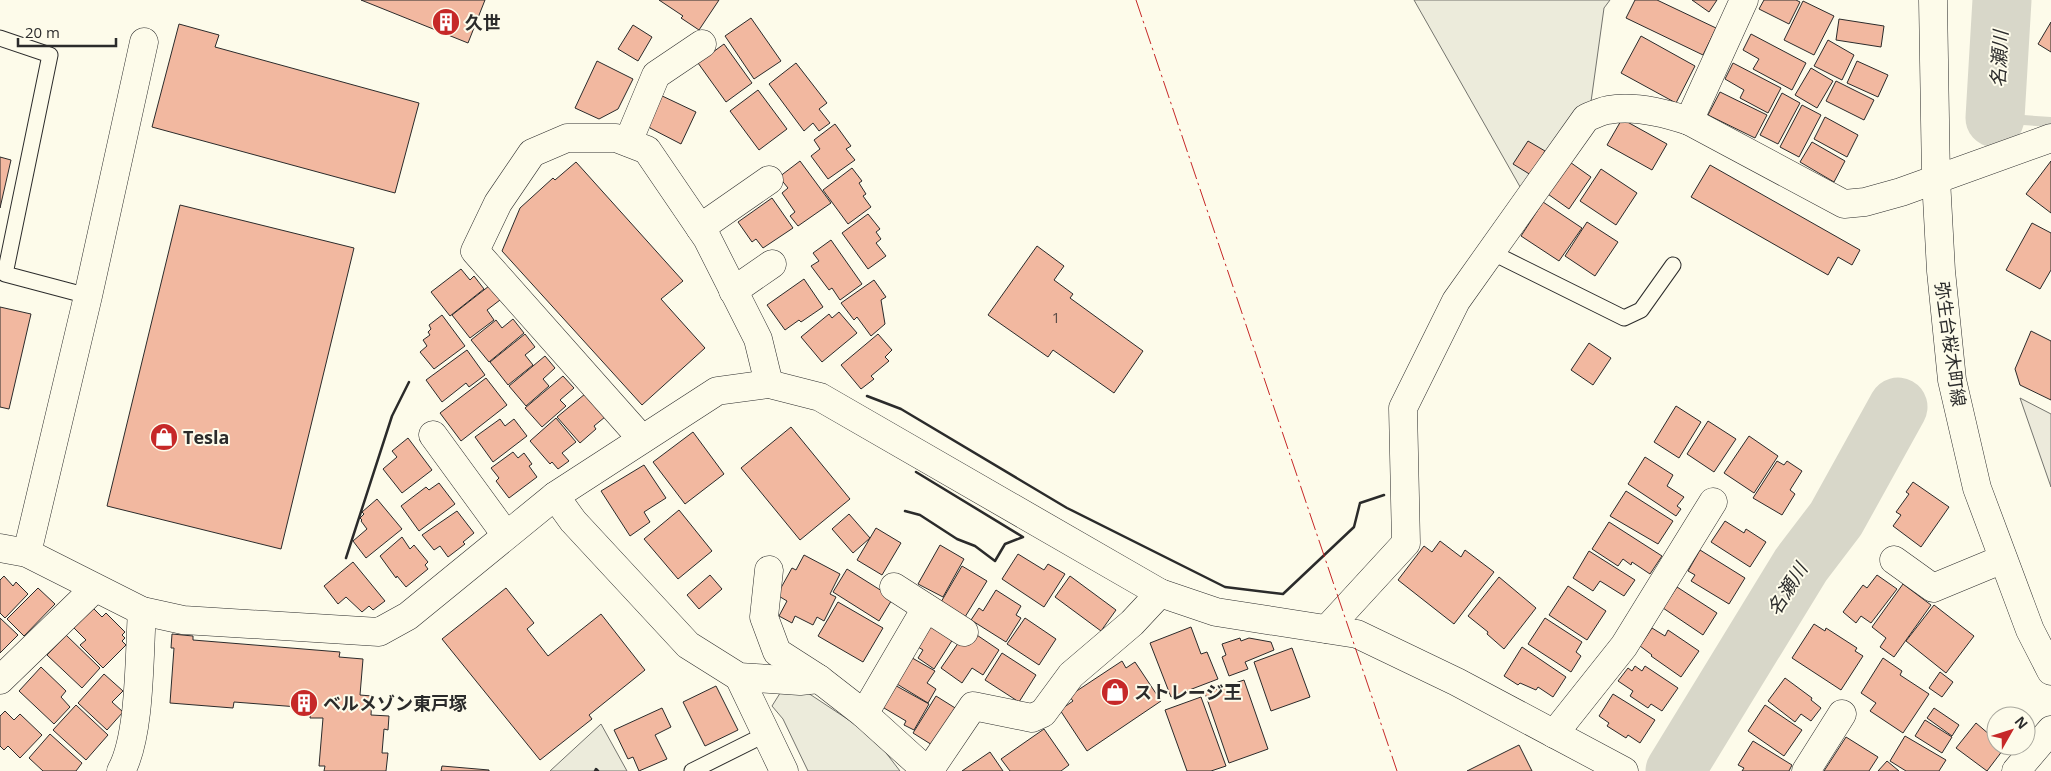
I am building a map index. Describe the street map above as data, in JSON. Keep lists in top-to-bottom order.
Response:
{
  "streets": {
    "street": ["弥生台桜木町線"]
  },
  "water": ["名瀬川"],
  "places": {
    "building": ["久世", "ベルメゾン東戸塚"],
    "shop": ["Tesla", "ストレージ王"]
  },
  "house_numbers": ["1"],
  "scale_bar": "20 m",
  "north": "top right"
}
